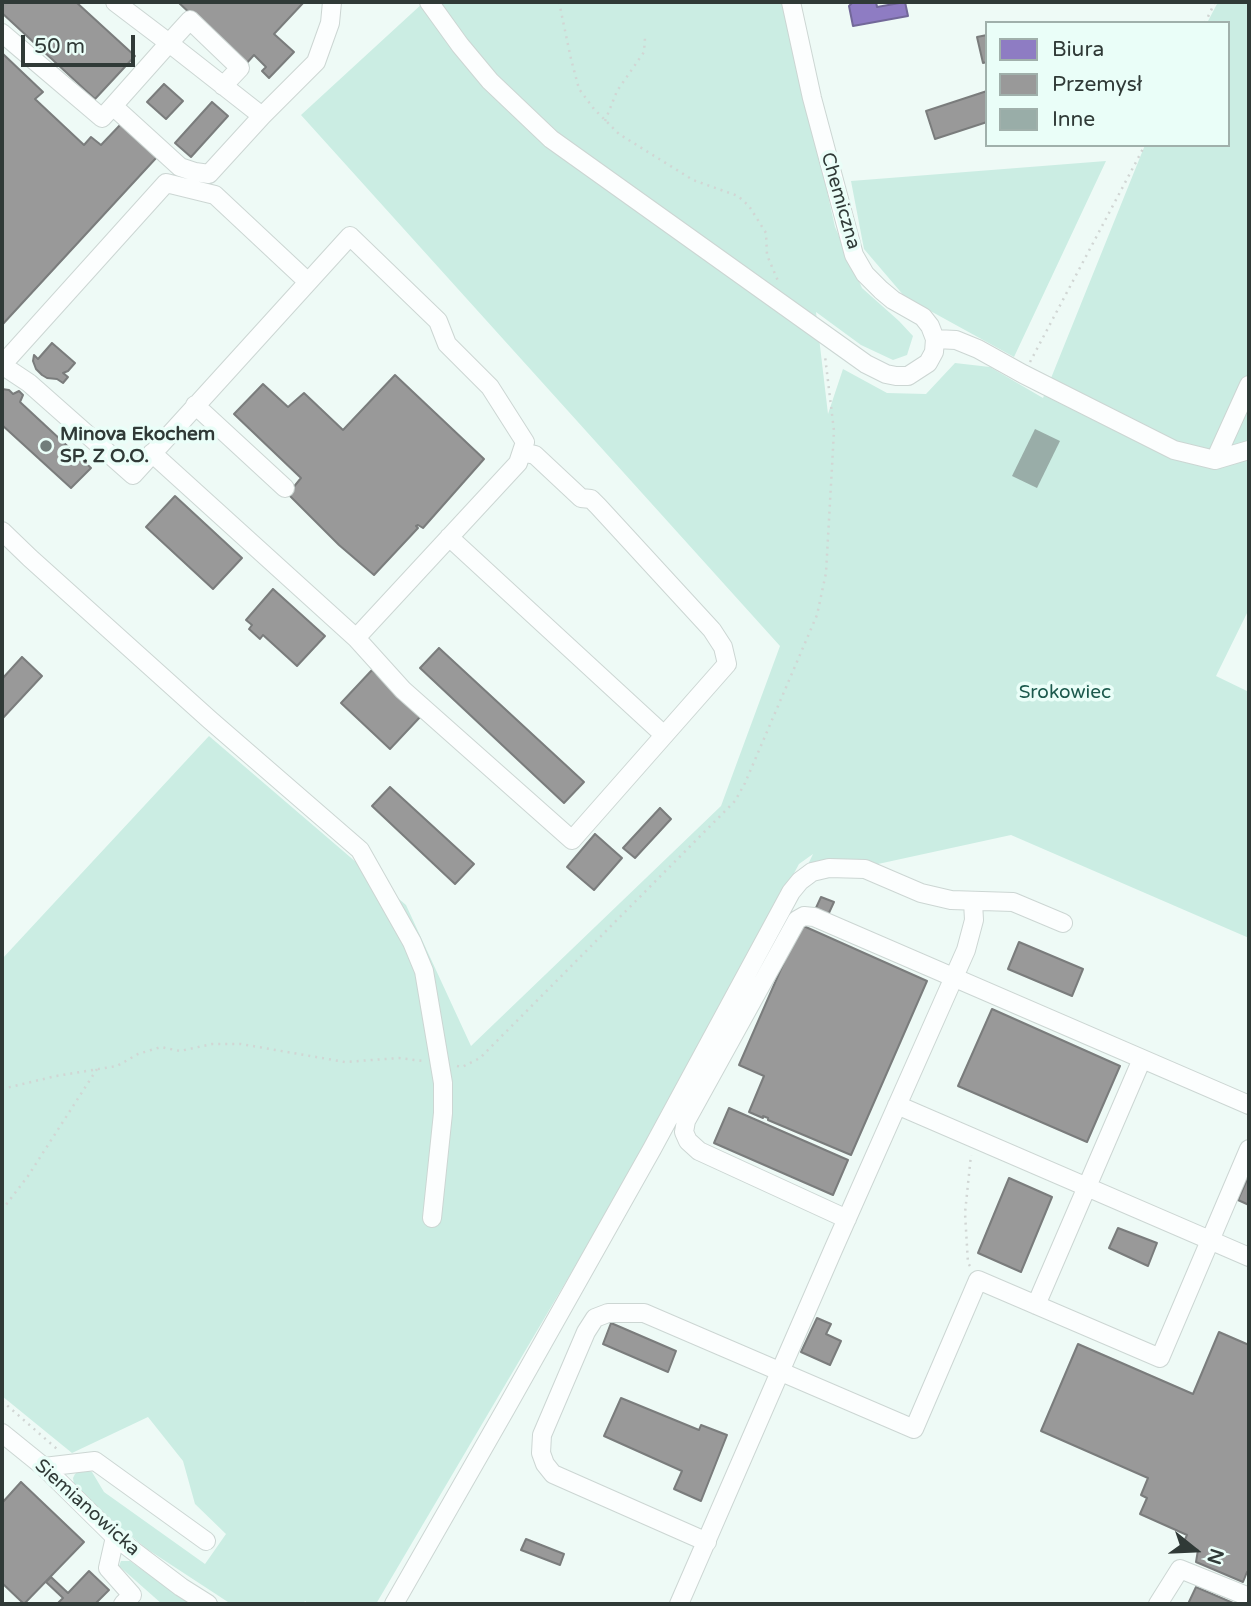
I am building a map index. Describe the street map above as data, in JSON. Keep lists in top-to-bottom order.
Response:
{
  "streets": {
    "street": ["Chemiczna", "Siemianowicka"]
  },
  "parks": ["Srokowiec"],
  "places": ["Minova Ekochem SP. Z O.O."],
  "legend": ["Biura", "Przemysł", "Inne"],
  "scale_bar": "50 m",
  "north": "right"
}
